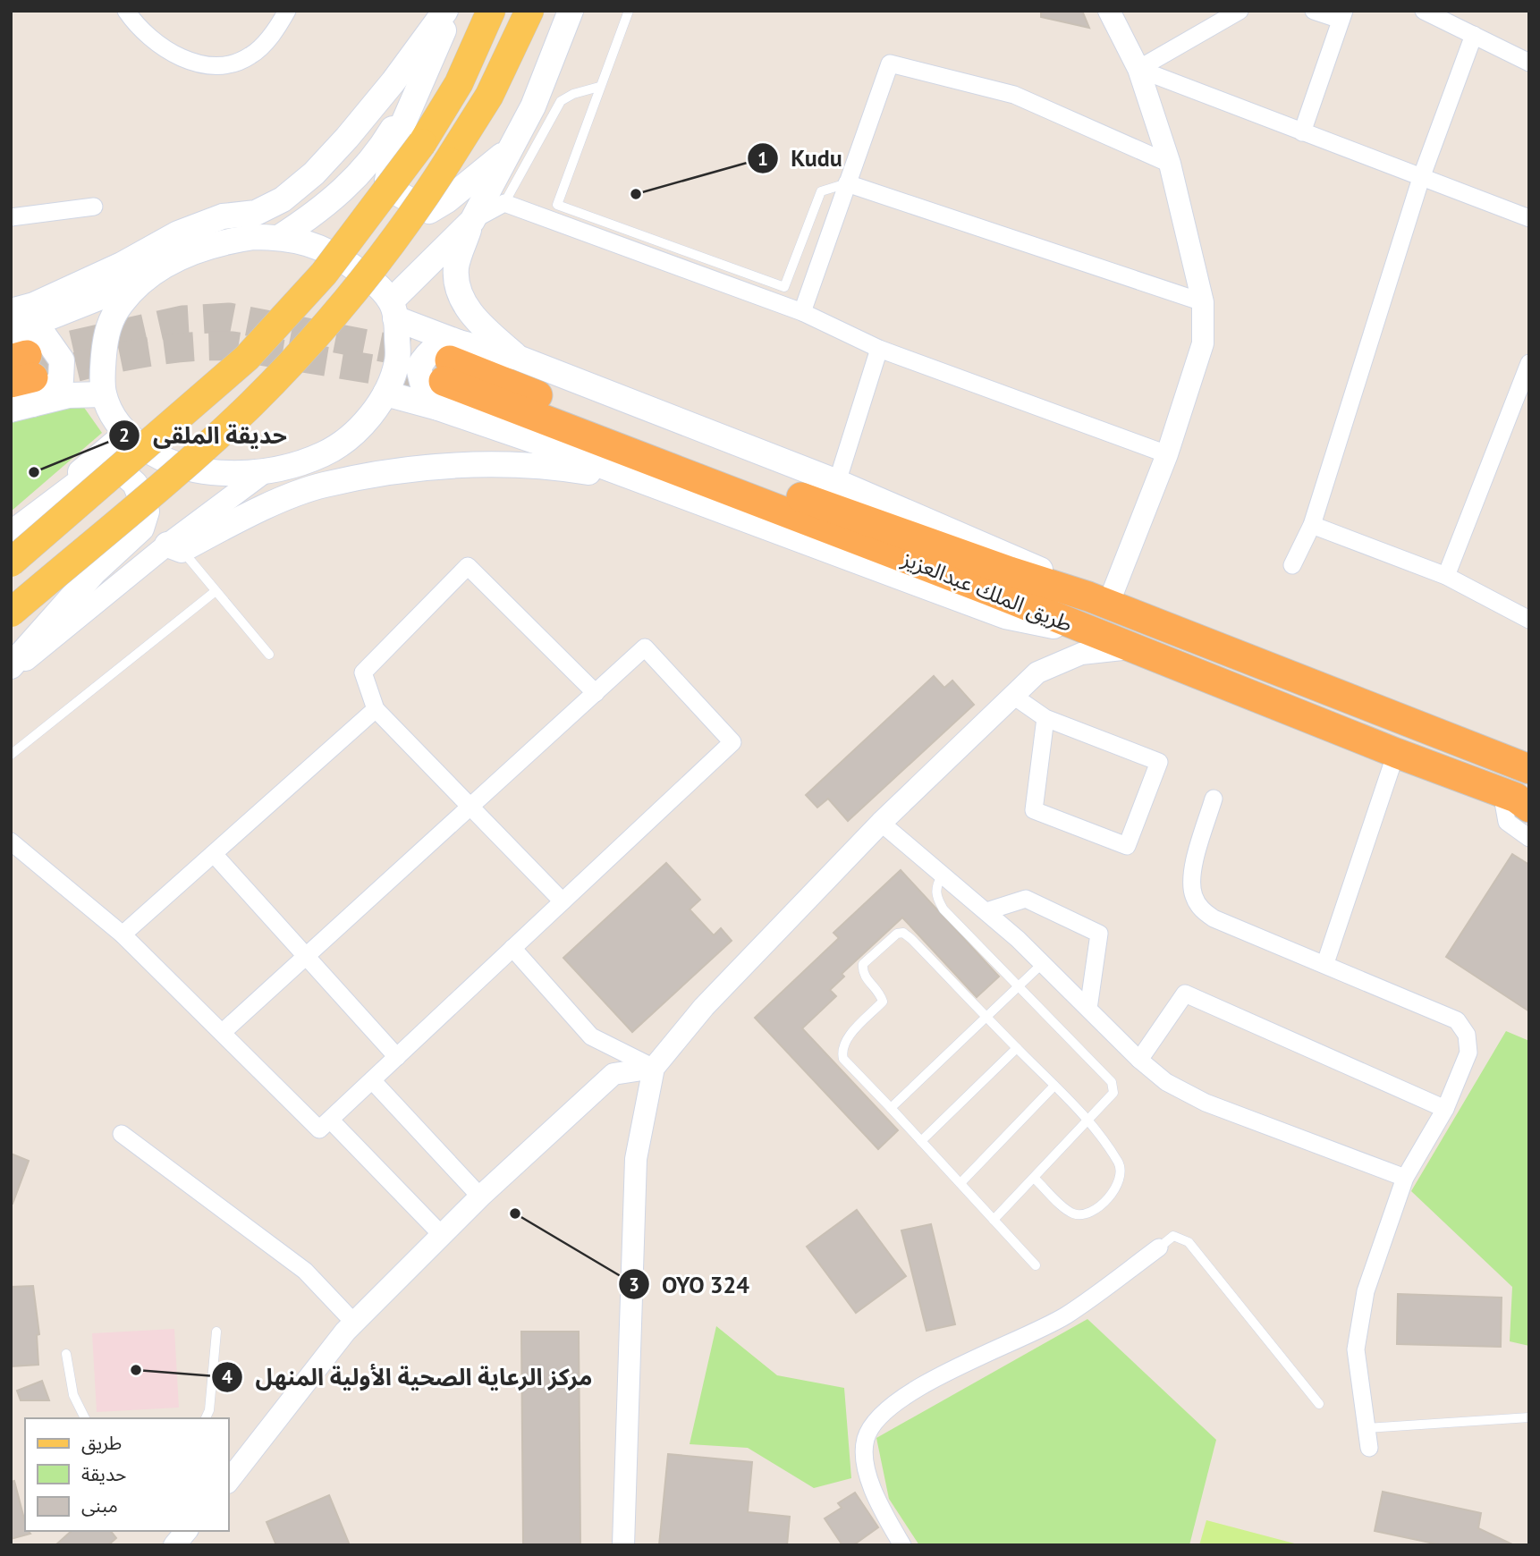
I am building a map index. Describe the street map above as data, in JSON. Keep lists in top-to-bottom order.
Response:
{
  "streets": {
    "highway": ["طريق الملك عبدالعزيز"]
  },
  "places": [
    "Kudu",
    "حديقة الملقى",
    "OYO 324",
    "مركز الرعاية الصحية الأولية المنهل"
  ],
  "legend": ["طريق", "حديقة", "مبنى"]
}
